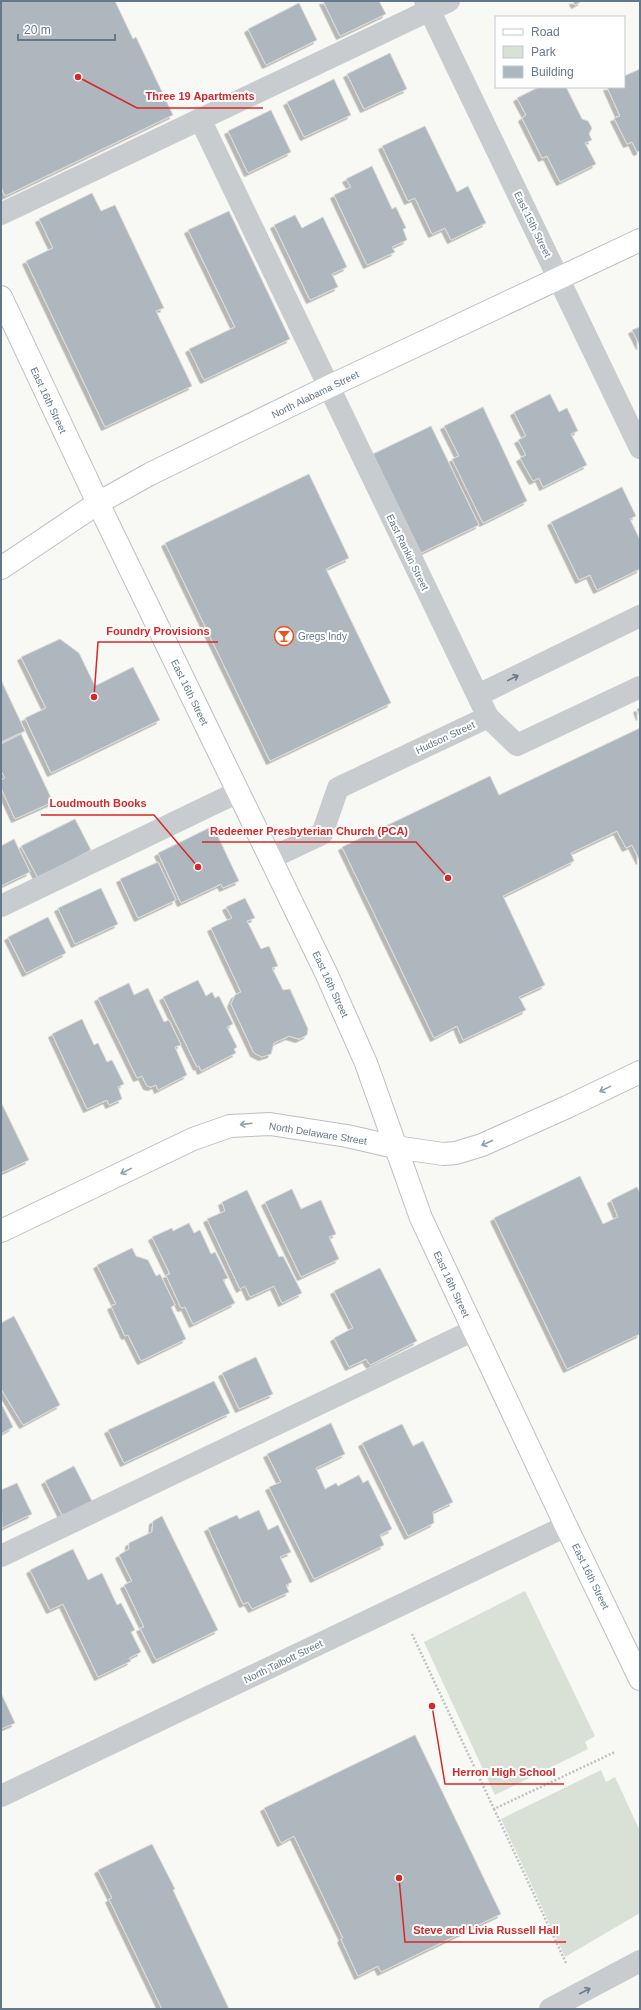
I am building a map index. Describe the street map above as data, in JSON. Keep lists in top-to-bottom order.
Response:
{
  "streets": {
    "main road": ["North Alabama Street", "East 16th Street", "North Delaware Street"],
    "street": [
      "East 15th Street",
      "East Rankin Street",
      "Hudson Street",
      "North Talbott Street"
    ]
  },
  "crossings": [
    ["East 15th Street", "North Alabama Street"],
    ["North Alabama Street", "East 16th Street"],
    ["North Alabama Street", "East Rankin Street"],
    ["East 16th Street", "Hudson Street"],
    ["East 16th Street", "North Delaware Street"],
    ["East 16th Street", "North Talbott Street"],
    ["East Rankin Street", "Hudson Street"]
  ],
  "one_way": ["North Delaware Street"],
  "places": {
    "other": [
      "Three 19 Apartments",
      "Foundry Provisions",
      "Loudmouth Books",
      "Redeemer Presbyterian Church (PCA)",
      "Herron High School",
      "Steve and Livia Russell Hall"
    ],
    "bar": ["Gregs Indy"]
  },
  "legend": ["Road", "Park", "Building"],
  "scale_bar": "20 m"
}
